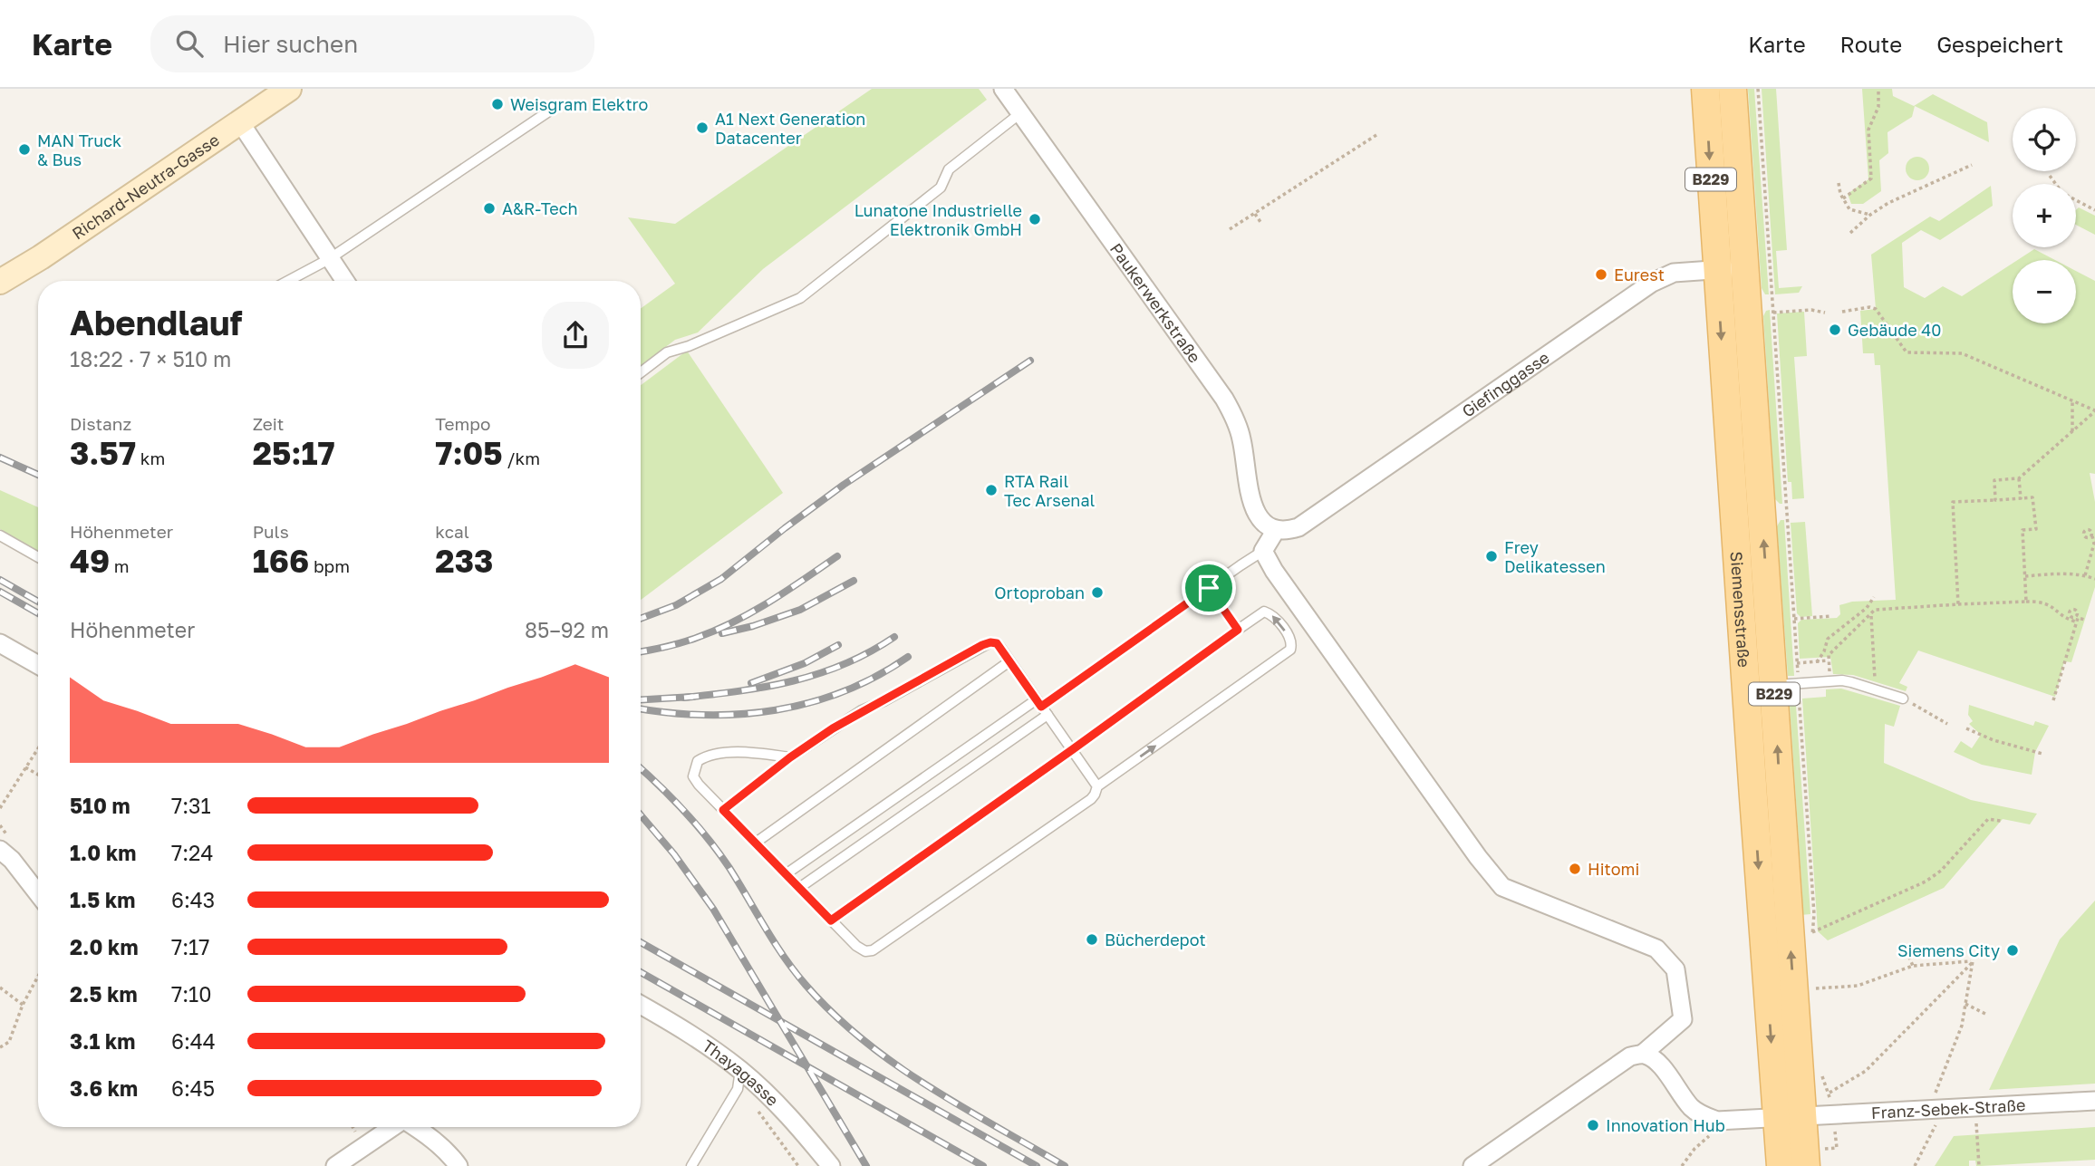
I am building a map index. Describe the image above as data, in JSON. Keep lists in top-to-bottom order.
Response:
{
  "streets": {
    "main road": ["B229", "Siemensstraße"],
    "street": [
      "Richard-Neutra-Gasse",
      "Paukerwerkstraße",
      "Giefinggasse",
      "Thayagasse",
      "Franz-Sebek-Straße"
    ]
  },
  "crossings": [
    ["Paukerwerkstraße", "Giefinggasse"],
    ["Giefinggasse", "Siemensstraße"],
    ["Siemensstraße", "Franz-Sebek-Straße"]
  ],
  "places": [
    "Weisgram Elektro",
    "A1 Next Generation Datacenter",
    "MAN Truck & Bus",
    "A&R-Tech",
    "Lunatone Industrielle Elektronik GmbH",
    "Eurest",
    "Gebäude 40",
    "RTA Rail Tec Arsenal",
    "Frey Delikatessen",
    "Ortoproban",
    "Hitomi",
    "Bücherdepot",
    "Siemens City",
    "Innovation Hub"
  ],
  "page": {
    "header": "Karte",
    "search": "Hier suchen",
    "nav": ["Karte", "Route", "Gespeichert"],
    "map_buttons": ["+", "−"],
    "heading": ["Abendlauf", "18:22 · 7 × 510 m"],
    "stats": [
      ["Distanz", "3.57 km"],
      ["Zeit", "25:17"],
      ["Tempo", "7:05 /km"],
      ["Höhenmeter", "49 m"],
      ["Puls", "166 bpm"],
      ["kcal", "233"]
    ],
    "chart": ["Höhenmeter", "85–92 m"],
    "list": [
      {
        "name": "510 m",
        "note": "7:31"
      },
      {
        "name": "1.0 km",
        "note": "7:24"
      },
      {
        "name": "1.5 km",
        "note": "6:43"
      },
      {
        "name": "2.0 km",
        "note": "7:17"
      },
      {
        "name": "2.5 km",
        "note": "7:10"
      },
      {
        "name": "3.1 km",
        "note": "6:44"
      },
      {
        "name": "3.6 km",
        "note": "6:45"
      }
    ]
  }
}
